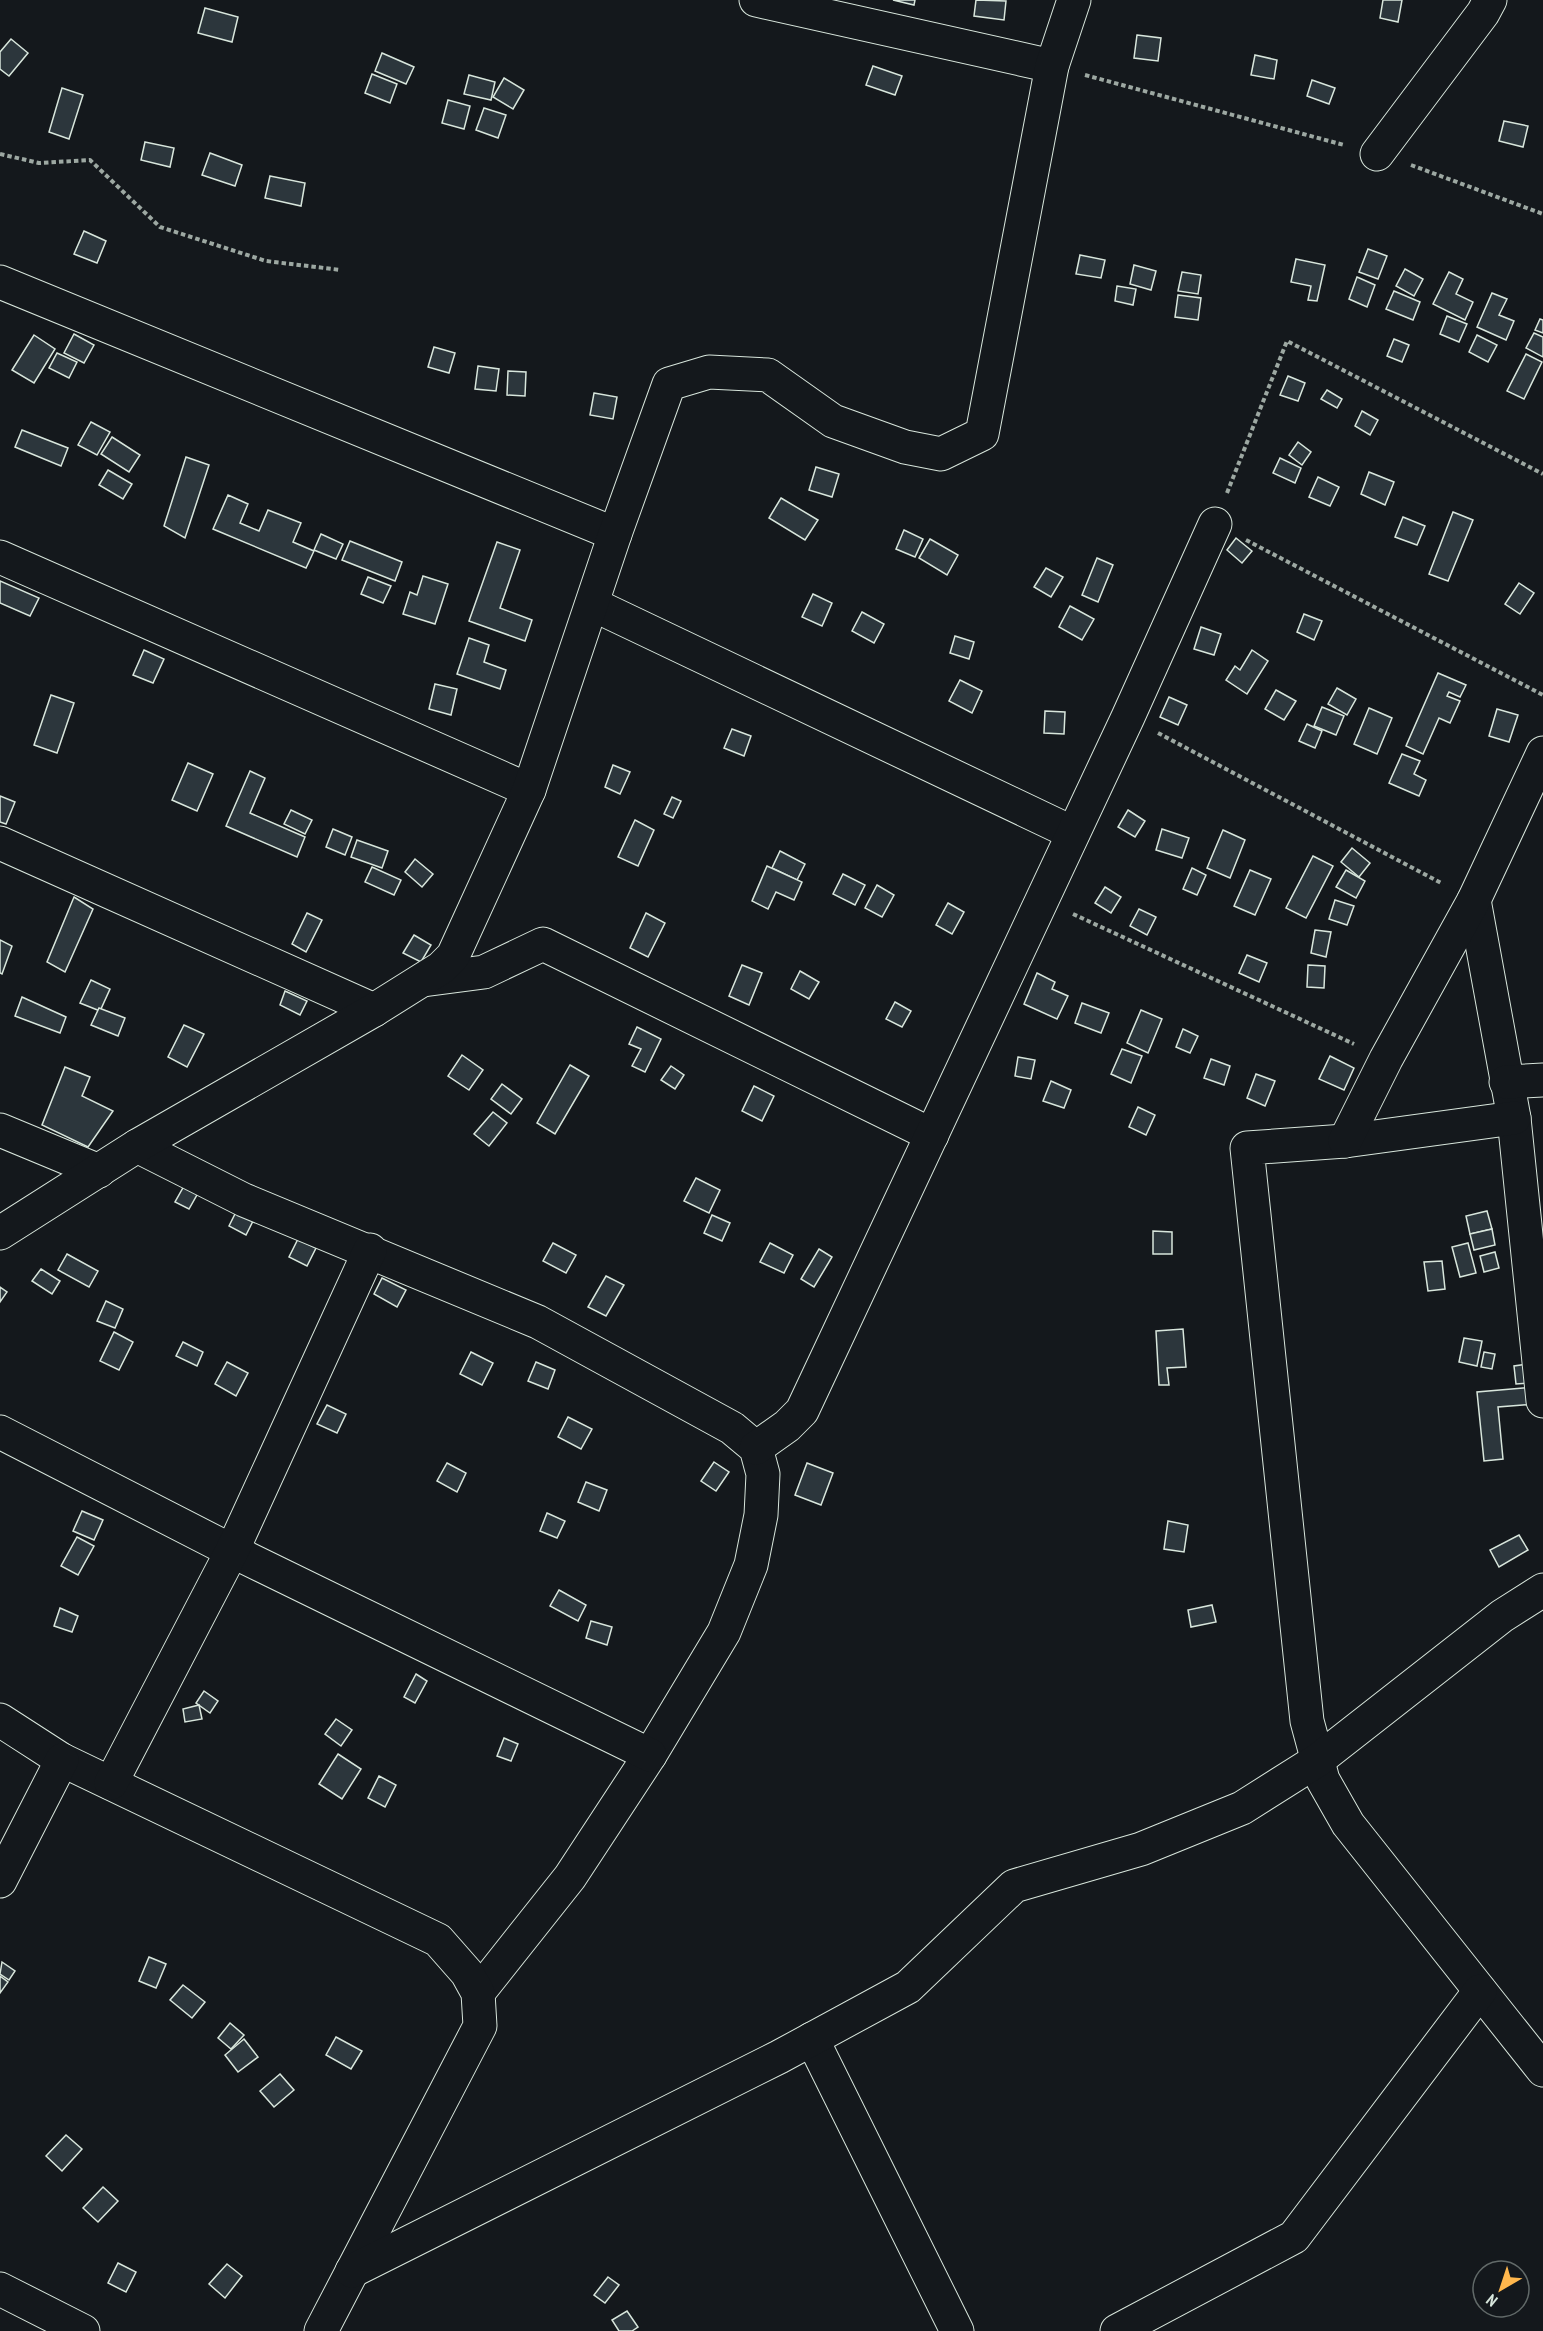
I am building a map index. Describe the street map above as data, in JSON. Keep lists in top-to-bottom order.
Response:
{
  "north": "bottom left"
}
